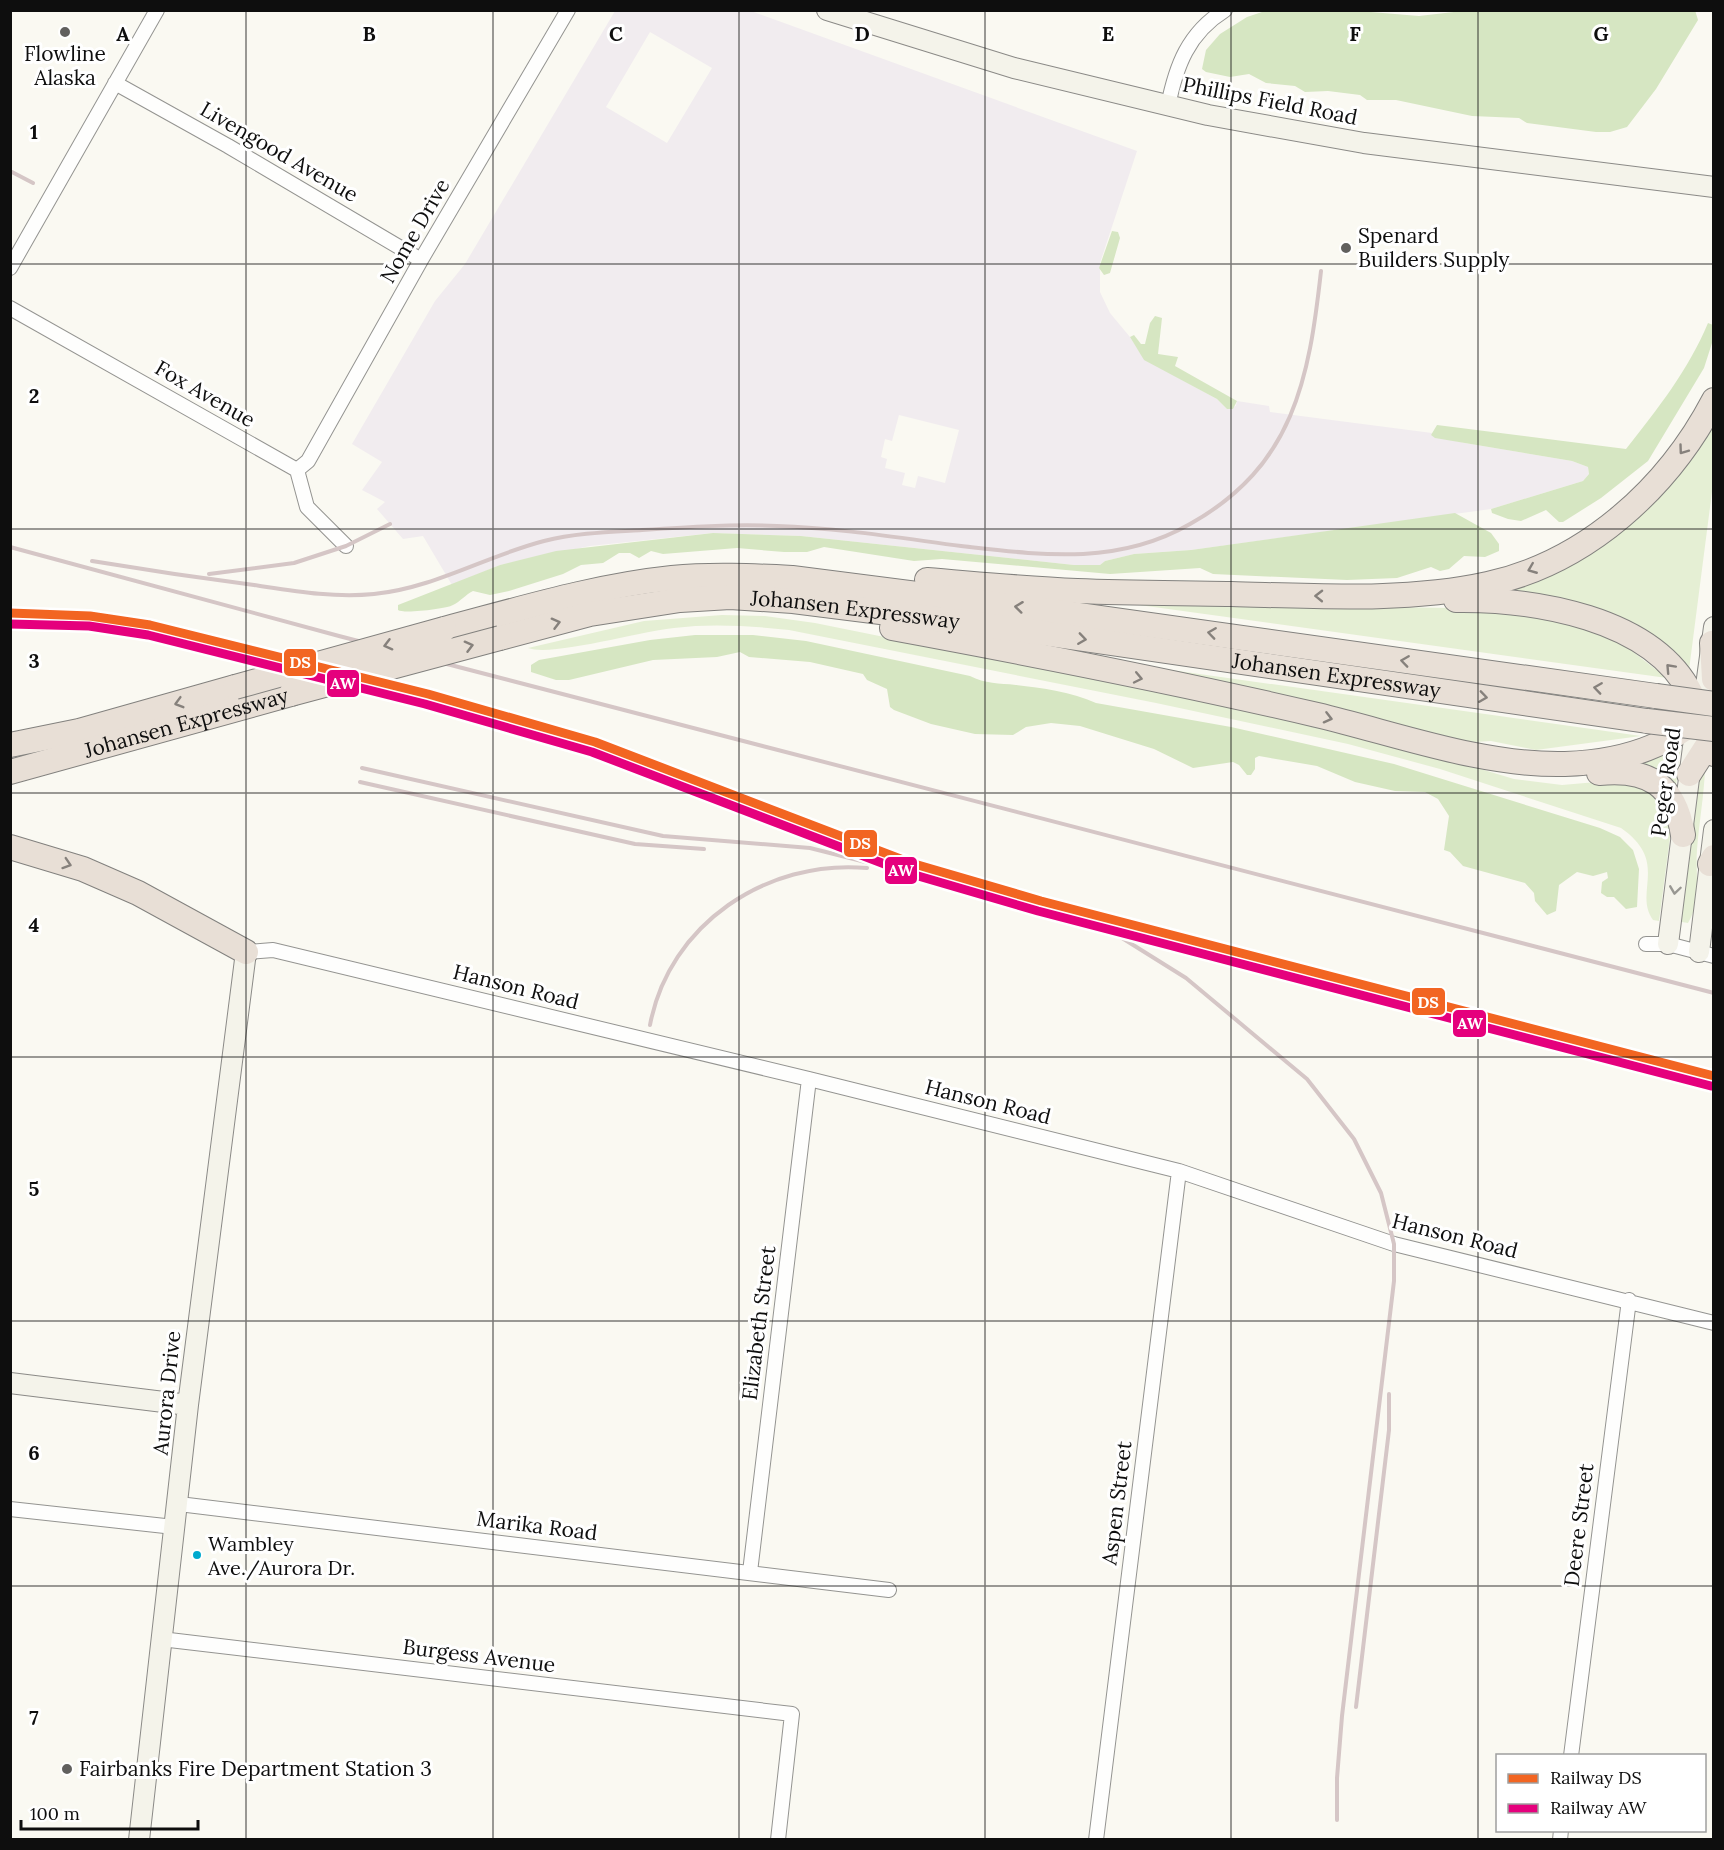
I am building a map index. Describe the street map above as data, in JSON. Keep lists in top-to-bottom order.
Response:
{
  "streets": {
    "highway": ["Johansen Expressway"],
    "street": [
      "Phillips Field Road",
      "Livengood Avenue",
      "Nome Drive",
      "Fox Avenue",
      "Peger Road",
      "Hanson Road",
      "Elizabeth Street",
      "Aurora Drive",
      "Aspen Street",
      "Deere Street",
      "Marika Road",
      "Burgess Avenue"
    ]
  },
  "crossings": [
    ["Livengood Avenue", "Nome Drive"],
    ["Nome Drive", "Fox Avenue"],
    ["Johansen Expressway", "Peger Road"],
    ["Hanson Road", "Elizabeth Street"],
    ["Hanson Road", "Aurora Drive"],
    ["Hanson Road", "Aspen Street"],
    ["Hanson Road", "Deere Street"],
    ["Elizabeth Street", "Marika Road"],
    ["Aurora Drive", "Marika Road"],
    ["Aurora Drive", "Burgess Avenue"]
  ],
  "places": [
    "Flowline Alaska",
    "Spenard Builders Supply",
    "Wambley Ave./Aurora Dr.",
    "Fairbanks Fire Department Station 3"
  ],
  "lines": ["rail line DS", "rail line AW"],
  "legend": ["Railway DS", "Railway AW"],
  "scale_bar": "100 m",
  "grid": {
    "columns": [
      "A",
      "B",
      "C",
      "D",
      "E",
      "F",
      "G"
    ],
    "rows": [
      "1",
      "2",
      "3",
      "4",
      "5",
      "6",
      "7"
    ]
  }
}
